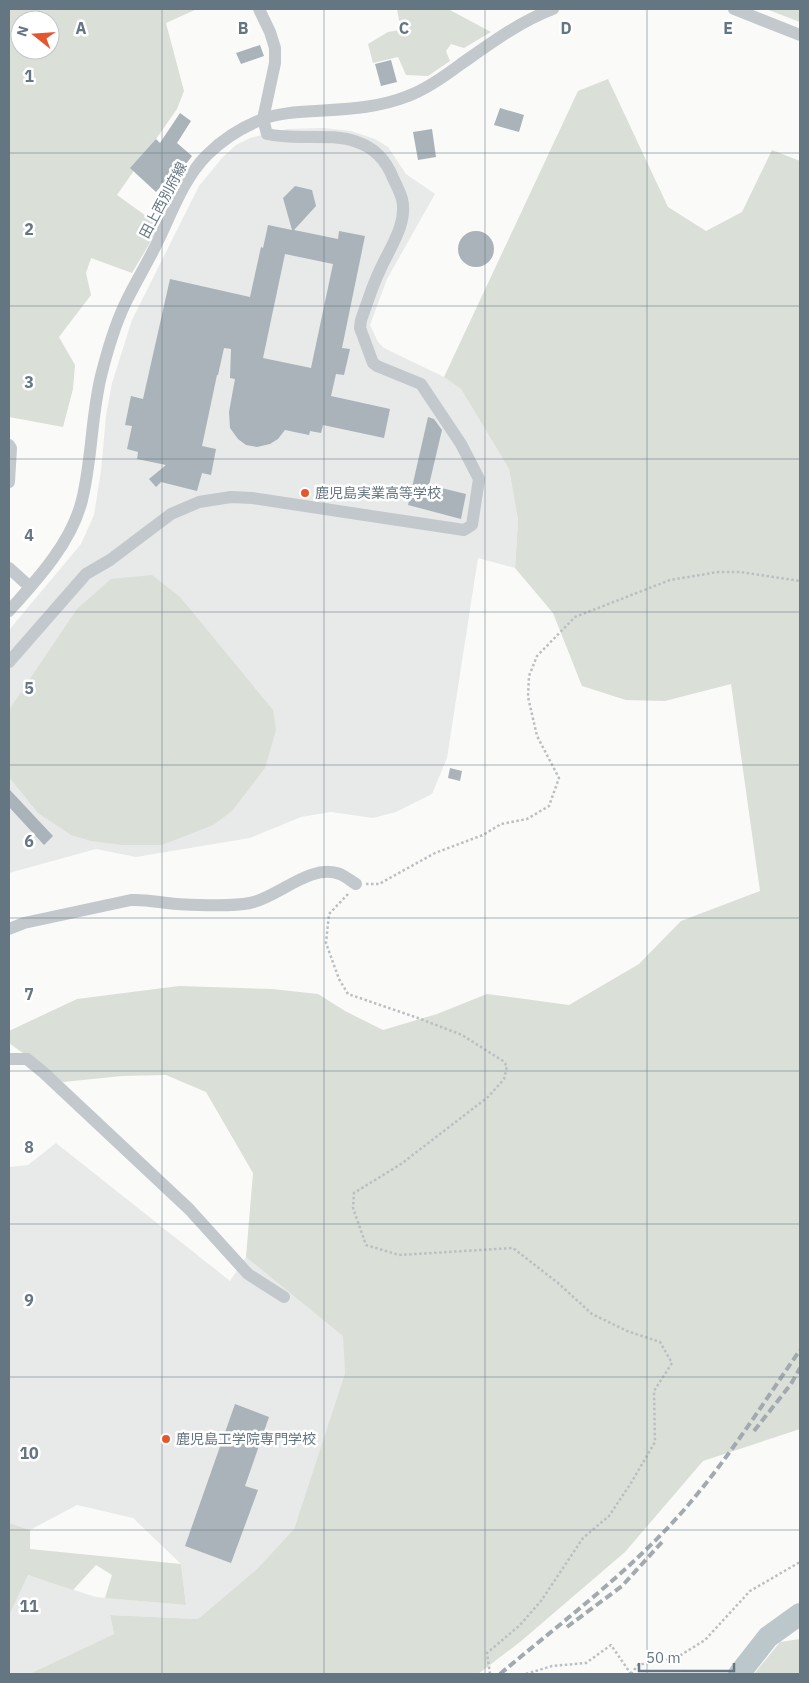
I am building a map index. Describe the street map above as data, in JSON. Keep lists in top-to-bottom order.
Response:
{
  "streets": {
    "street": ["田上西別府線"]
  },
  "places": ["鹿児島実業高等学校", "鹿児島工学院専門学校"],
  "scale_bar": "50 m",
  "north": "left",
  "grid": {
    "columns": [
      "A",
      "B",
      "C",
      "D",
      "E"
    ],
    "rows": [
      "1",
      "2",
      "3",
      "4",
      "5",
      "6",
      "7",
      "8",
      "9",
      "10",
      "11"
    ]
  }
}
